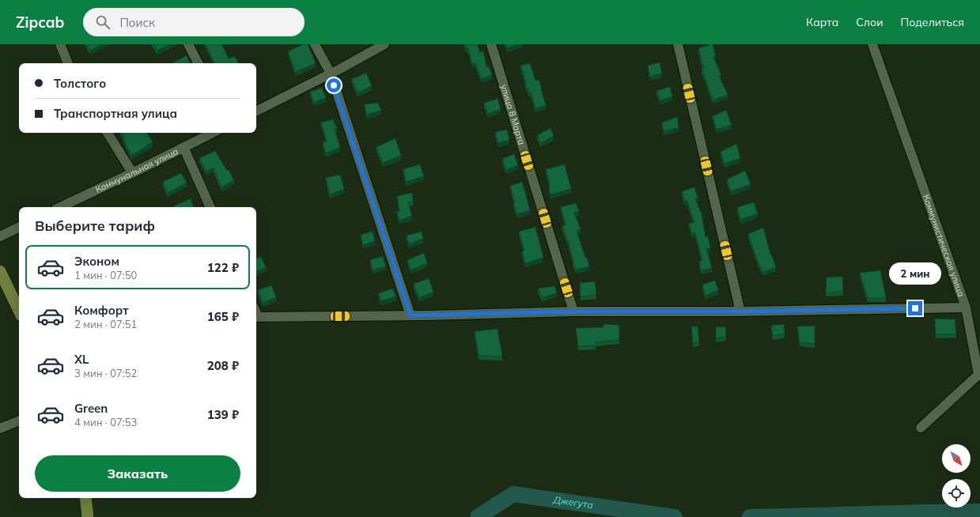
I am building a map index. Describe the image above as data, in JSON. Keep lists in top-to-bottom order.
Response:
{
  "streets": {
    "street": ["улица 8 Марта", "Коммунальная улица", "Коммунистическая улица"]
  },
  "water": ["Джегута"],
  "north": "bottom right",
  "page": {
    "header": "Zipcab",
    "search": "Поиск",
    "nav": ["Карта", "Слои", "Поделиться"],
    "banner": ["Толстого", "Транспортная улица"],
    "heading": "Выберите тариф",
    "list": [
      {
        "name": "Эконом",
        "note": "1 мин · 07:50",
        "value": "122 ₽"
      },
      {
        "name": "Комфорт",
        "note": "2 мин · 07:51",
        "value": "165 ₽"
      },
      {
        "name": "XL",
        "note": "3 мин · 07:52",
        "value": "208 ₽"
      },
      {
        "name": "Green",
        "note": "4 мин · 07:53",
        "value": "139 ₽"
      }
    ],
    "bubble": "2 мин",
    "buttons": "Заказать"
  }
}
